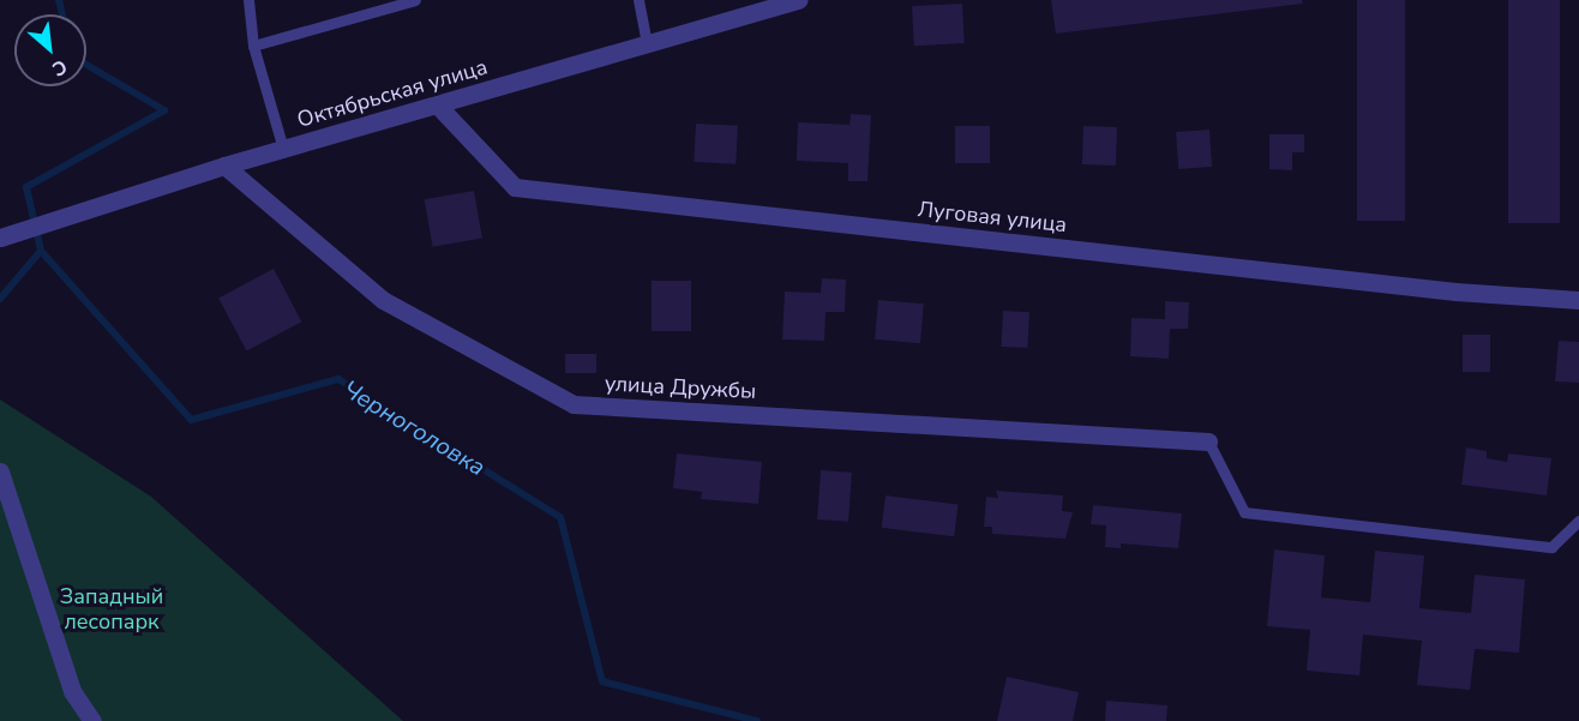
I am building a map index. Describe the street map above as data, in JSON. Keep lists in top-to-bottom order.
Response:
{
  "streets": {
    "street": ["Октябрьская улица", "Луговая улица", "улица Дружбы"]
  },
  "crossings": [
    ["Октябрьская улица", "Луговая улица"],
    ["Октябрьская улица", "улица Дружбы"]
  ],
  "water": ["Черноголовка"],
  "parks": ["Западный лесопарк"],
  "north": "bottom right"
}
